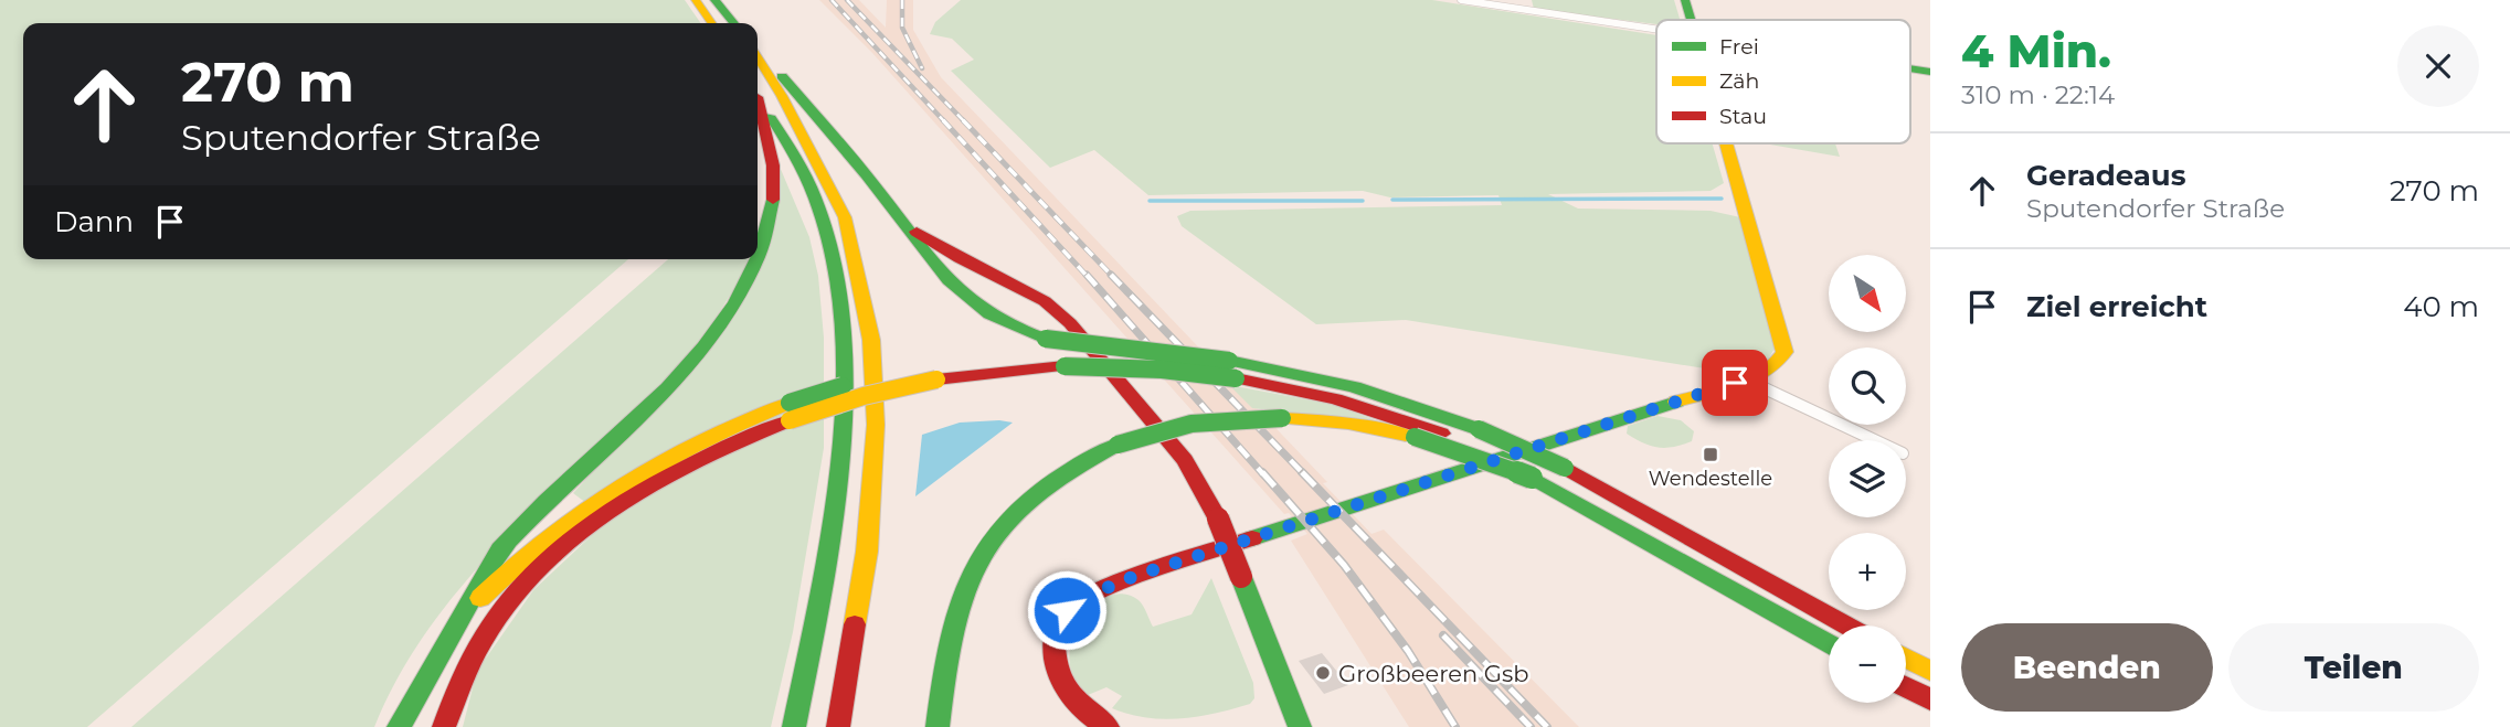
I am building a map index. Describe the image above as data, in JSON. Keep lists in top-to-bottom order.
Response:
{
  "places": {
    "transit": ["Wendestelle"],
    "other": ["Großbeeren Gsb"]
  },
  "legend": ["Frei", "Zäh", "Stau"],
  "north": "bottom right",
  "page": {
    "heading": ["4 Min.", "310 m · 22:14"],
    "turn": ["270 m", "Sputendorfer Straße"],
    "list": [
      {
        "name": "Geradeaus",
        "note": "Sputendorfer Straße",
        "value": "270 m"
      },
      {
        "name": "Ziel erreicht",
        "value": "40 m"
      }
    ],
    "then": "Dann",
    "map_buttons": ["+", "−"],
    "buttons": ["Beenden", "Teilen"]
  }
}
